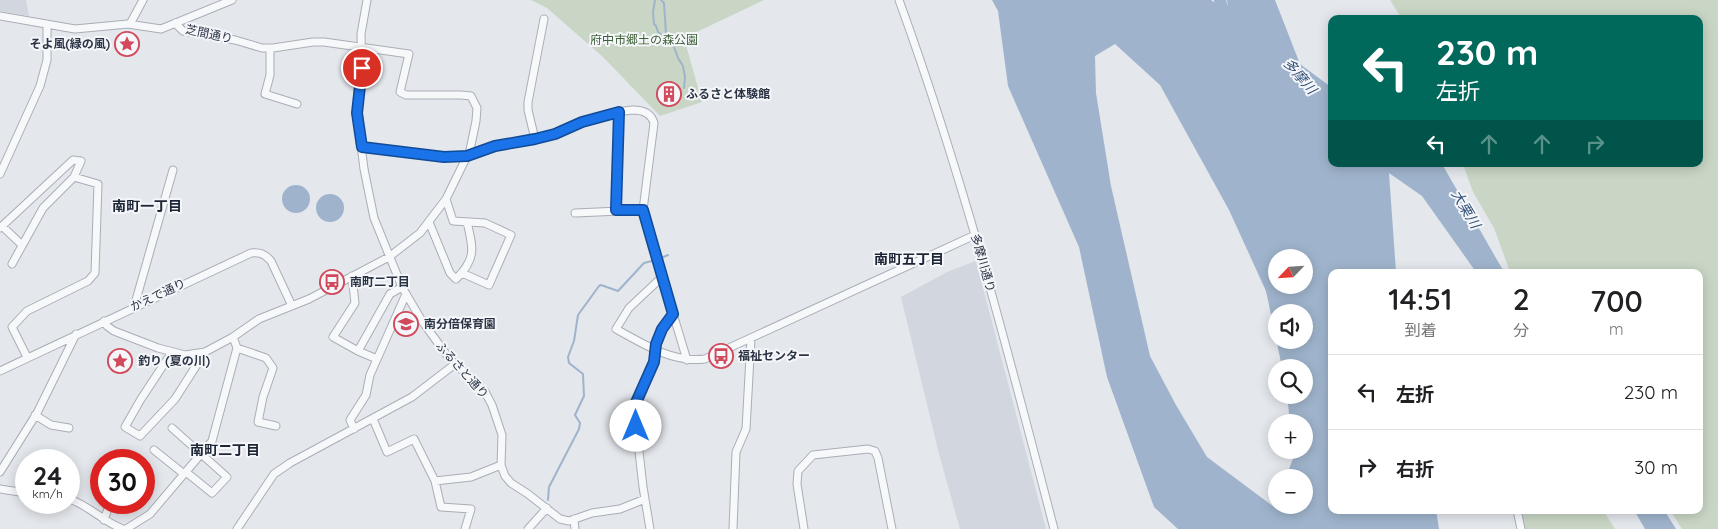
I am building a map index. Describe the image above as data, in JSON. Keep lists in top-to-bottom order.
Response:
{
  "streets": {
    "street": [
      "芝間通り",
      "多摩川通り",
      "かえで通り",
      "ふるさと通り"
    ]
  },
  "crossings": [
    ["芝間通り", "ふるさと通り"]
  ],
  "districts": ["南町一丁目", "南町五丁目", "南町二丁目"],
  "water": ["多摩川", "大栗川"],
  "parks": ["府中市郷土の森公園"],
  "places": {
    "place": ["そよ風(緑の風)", "釣り (夏の川)"],
    "building": ["ふるさと体験館"],
    "bus stop": ["南町二丁目", "福祉センター"],
    "school or university": ["南分倍保育園"]
  },
  "north": "bottom left",
  "page": {
    "turn": ["230 m", "左折"],
    "map_buttons": ["+", "−"],
    "eta": [
      "14:51",
      "到着",
      "2",
      "分",
      "700",
      "m"
    ],
    "list": [
      {
        "name": "左折",
        "value": "230 m"
      },
      {
        "name": "右折",
        "value": "30 m"
      }
    ],
    "speed": "24 km/h",
    "limit": "30"
  }
}
